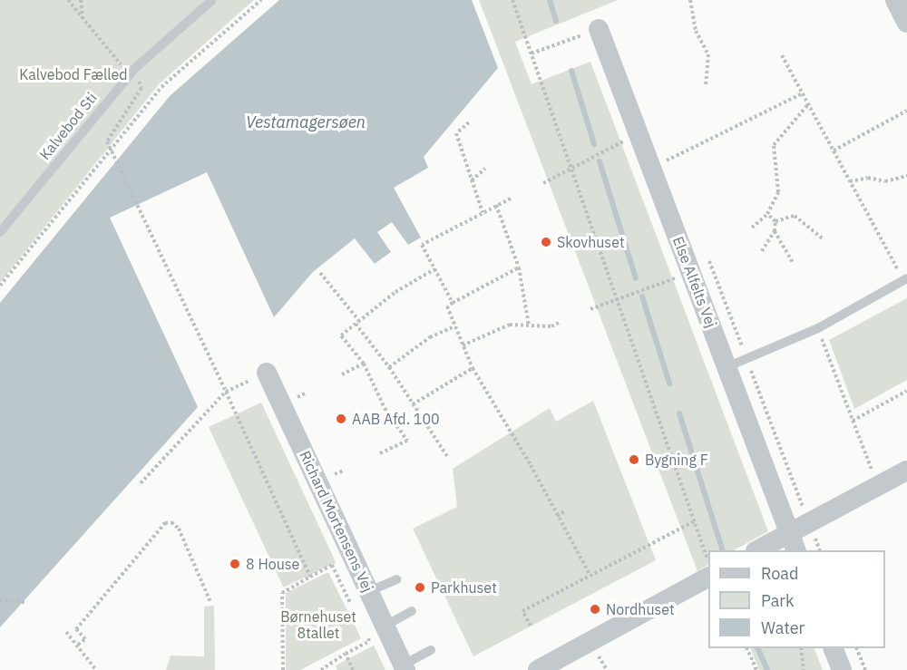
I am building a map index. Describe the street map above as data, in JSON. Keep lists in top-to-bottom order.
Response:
{
  "streets": {
    "street": ["Else Alfelts Vej", "Richard Mortensens Vej"],
    "lane": ["Kalvebod Sti"]
  },
  "water": ["Vestamagersøen"],
  "parks": ["Kalvebod Fælled", "Børnehuset 8tallet"],
  "places": [
    "Skovhuset",
    "AAB Afd. 100",
    "Bygning F",
    "8 House",
    "Parkhuset",
    "Nordhuset"
  ],
  "legend": ["Road", "Park", "Water"]
}
